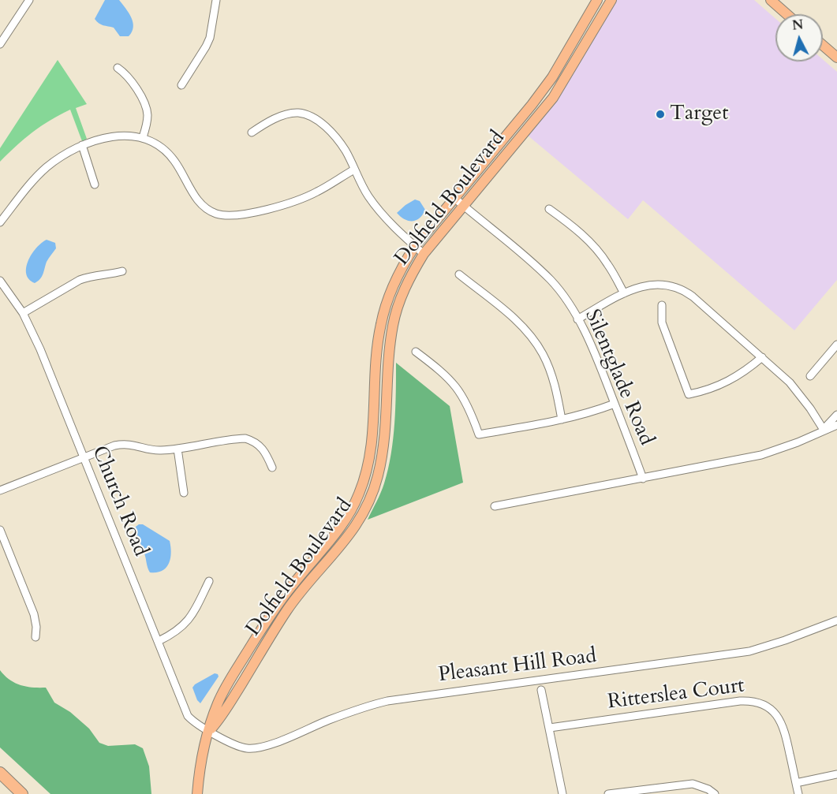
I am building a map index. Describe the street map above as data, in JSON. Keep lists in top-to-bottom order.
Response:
{
  "streets": {
    "main road": ["Dolfield Boulevard"],
    "street": [
      "Silentglade Road",
      "Church Road",
      "Pleasant Hill Road",
      "Ritterslea Court"
    ]
  },
  "crossings": [
    ["Dolfield Boulevard", "Silentglade Road"],
    ["Dolfield Boulevard", "Church Road"],
    ["Dolfield Boulevard", "Pleasant Hill Road"],
    ["Church Road", "Pleasant Hill Road"]
  ],
  "places": ["Target"],
  "north": "top"
}
